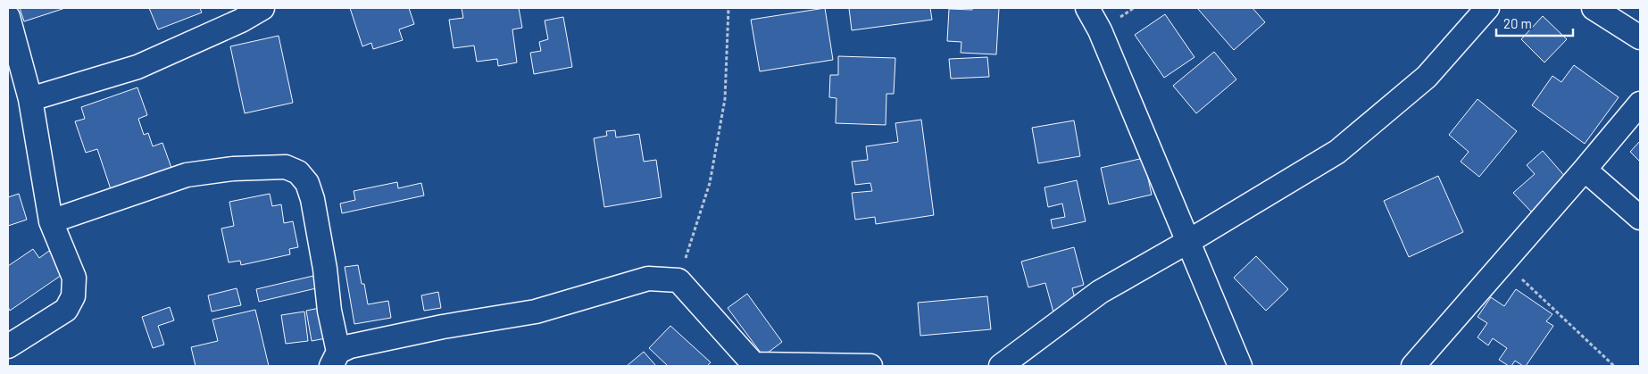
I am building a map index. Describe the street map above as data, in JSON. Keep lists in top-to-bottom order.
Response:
{
  "scale_bar": "20 m"
}
